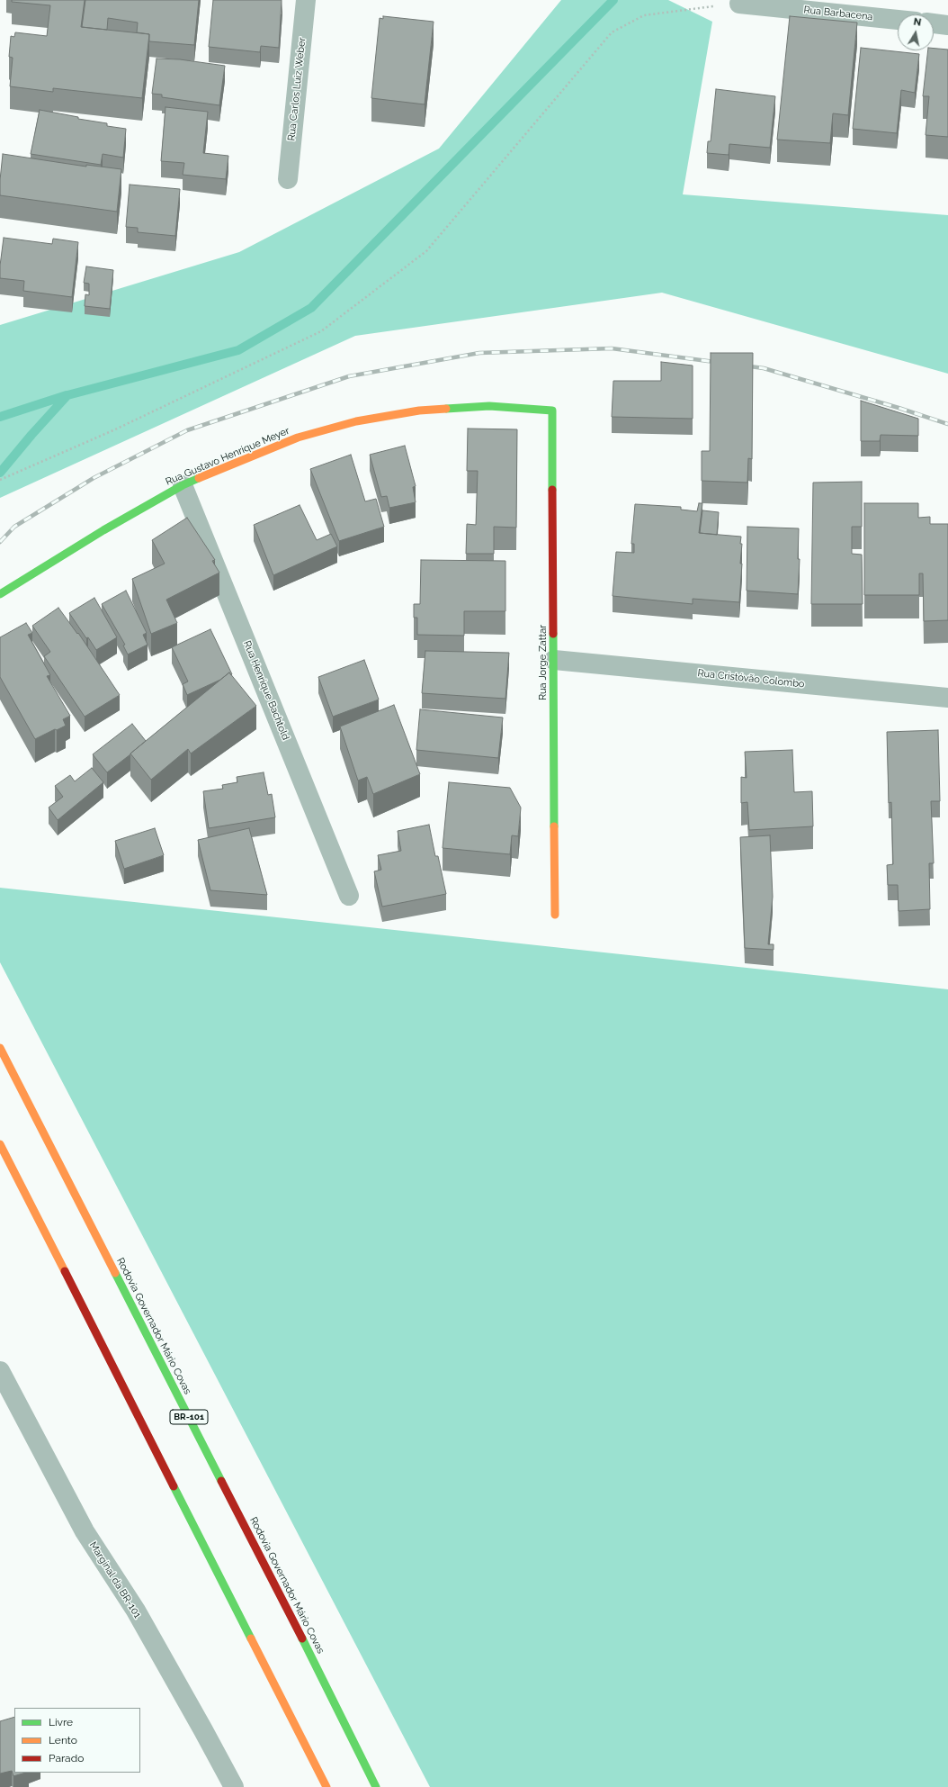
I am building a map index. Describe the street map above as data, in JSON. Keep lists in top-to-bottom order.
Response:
{
  "streets": {
    "main road": [
      "Rua Gustavo Henrique Meyer",
      "Rua Jorge Zattar",
      "Rodovia Governador Mário Covas",
      "BR-101"
    ],
    "street": [
      "Rua Barbacena",
      "Rua Carlos Luiz Weber",
      "Rua Cristóvão Colombo",
      "Rua Henrique Bachtold",
      "Marginal da BR-101"
    ]
  },
  "crossings": [
    ["Rua Gustavo Henrique Meyer", "Rua Jorge Zattar"],
    ["Rua Gustavo Henrique Meyer", "Rua Henrique Bachtold"],
    ["Rua Jorge Zattar", "Rua Cristóvão Colombo"]
  ],
  "legend": ["Livre", "Lento", "Parado"],
  "north": "top"
}
